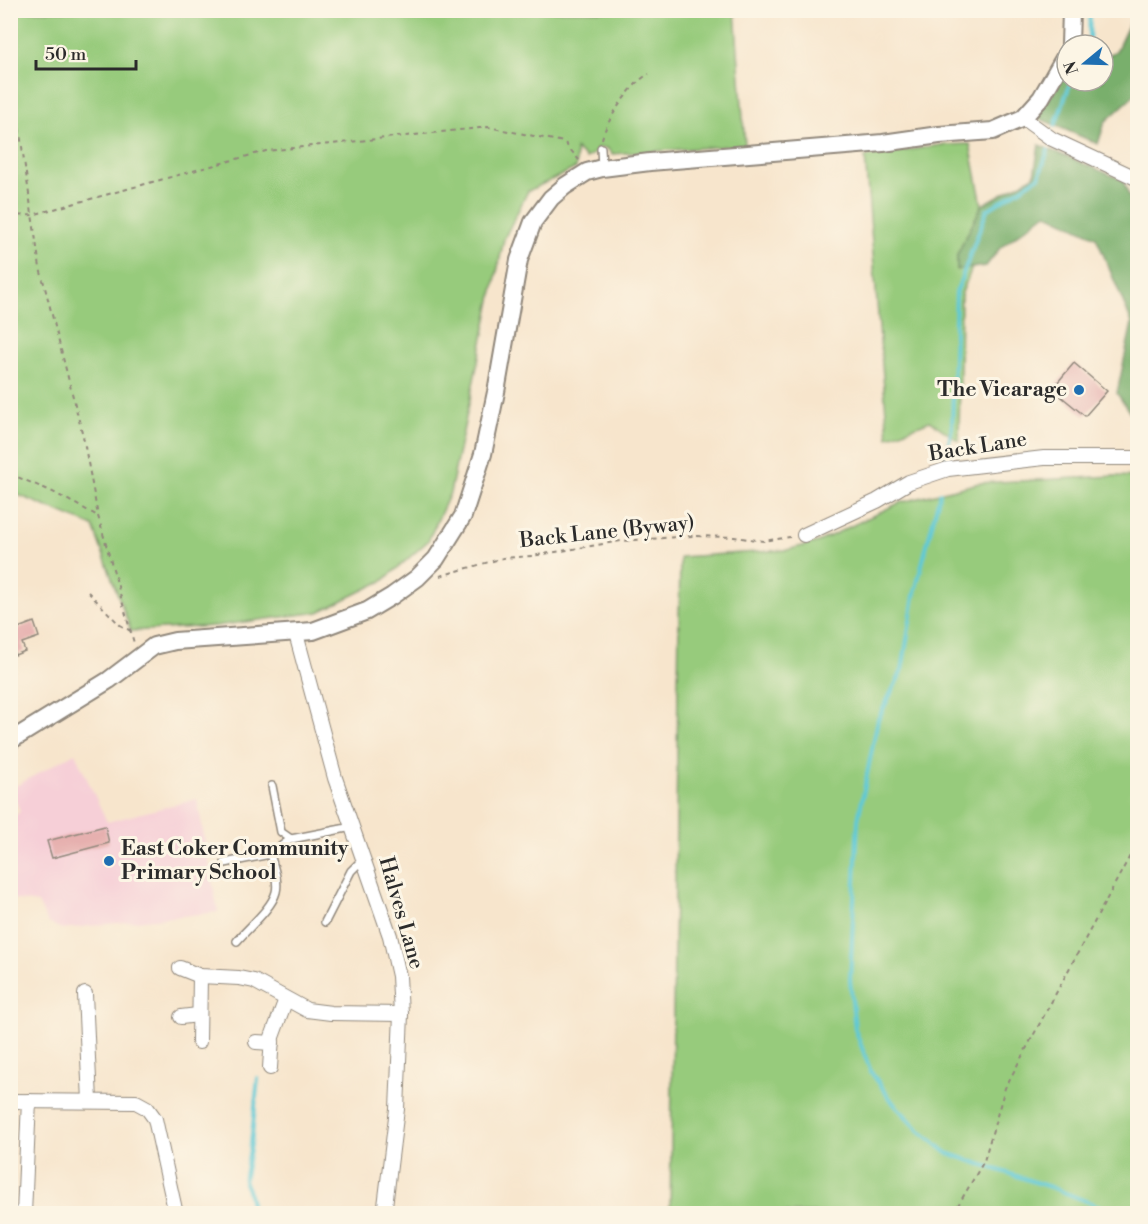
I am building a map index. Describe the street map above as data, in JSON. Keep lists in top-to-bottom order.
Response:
{
  "streets": {
    "street": ["Back Lane", "Halves Lane"],
    "path": ["Back Lane (Byway)"]
  },
  "crossings": [
    ["Back Lane", "Back Lane (Byway)"]
  ],
  "places": ["The Vicarage", "East Coker Community Primary School"],
  "scale_bar": "50 m",
  "north": "left"
}
